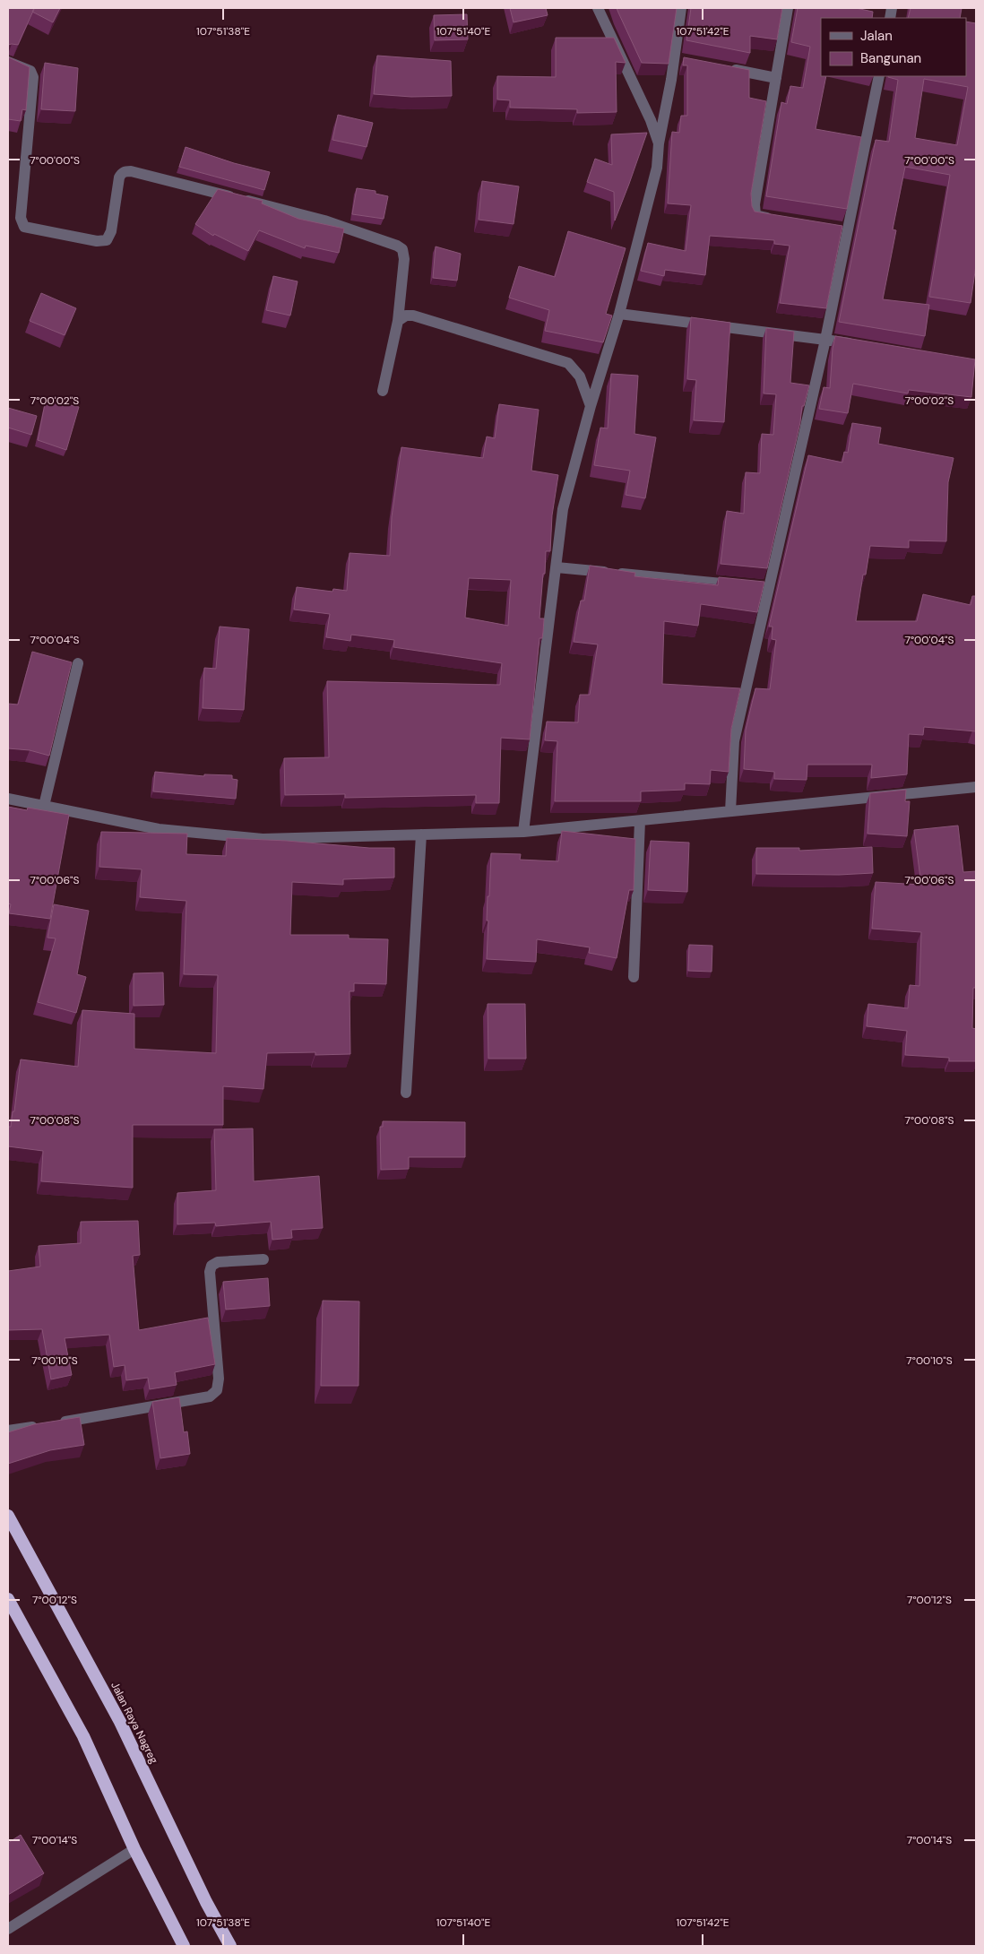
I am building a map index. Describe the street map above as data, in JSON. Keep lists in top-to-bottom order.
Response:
{
  "streets": {
    "highway": ["Jalan Raya Nagreg"]
  },
  "legend": ["Jalan", "Bangunan"],
  "coordinates": [
    "107°51'38\"E",
    "107°51'40\"E",
    "107°51'42\"E",
    "7°00'00\"S",
    "7°00'02\"S",
    "7°00'04\"S",
    "7°00'06\"S",
    "7°00'08\"S",
    "7°00'10\"S",
    "7°00'12\"S",
    "7°00'14\"S"
  ]
}
